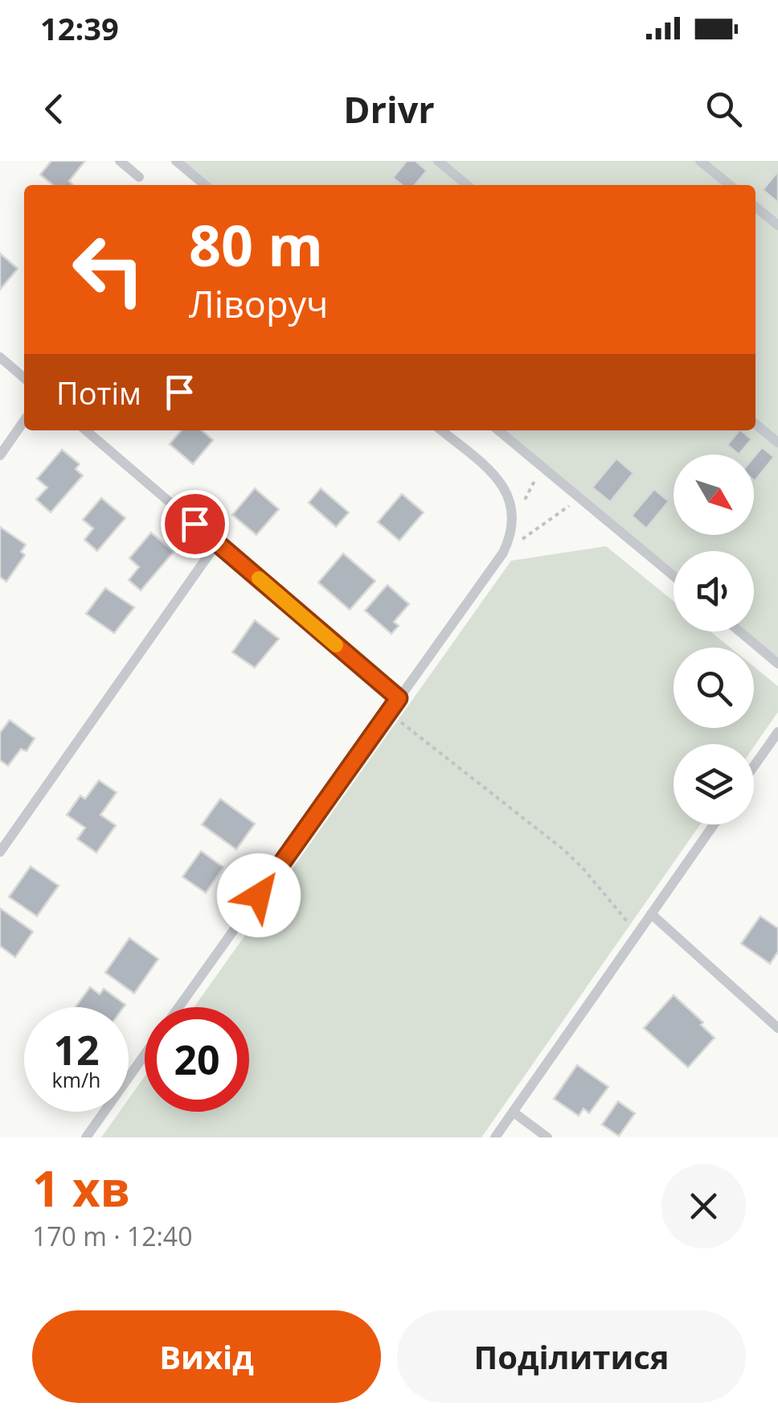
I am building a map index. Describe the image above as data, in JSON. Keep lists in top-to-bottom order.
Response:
{
  "north": "bottom right",
  "page": {
    "status": "12:39",
    "header": "Drivr",
    "turn": ["80 m", "Ліворуч"],
    "then": "Потім",
    "speed": "12 km/h",
    "limit": "20",
    "heading": ["1 хв", "170 m · 12:40"],
    "buttons": ["Вихід", "Поділитися"]
  }
}
